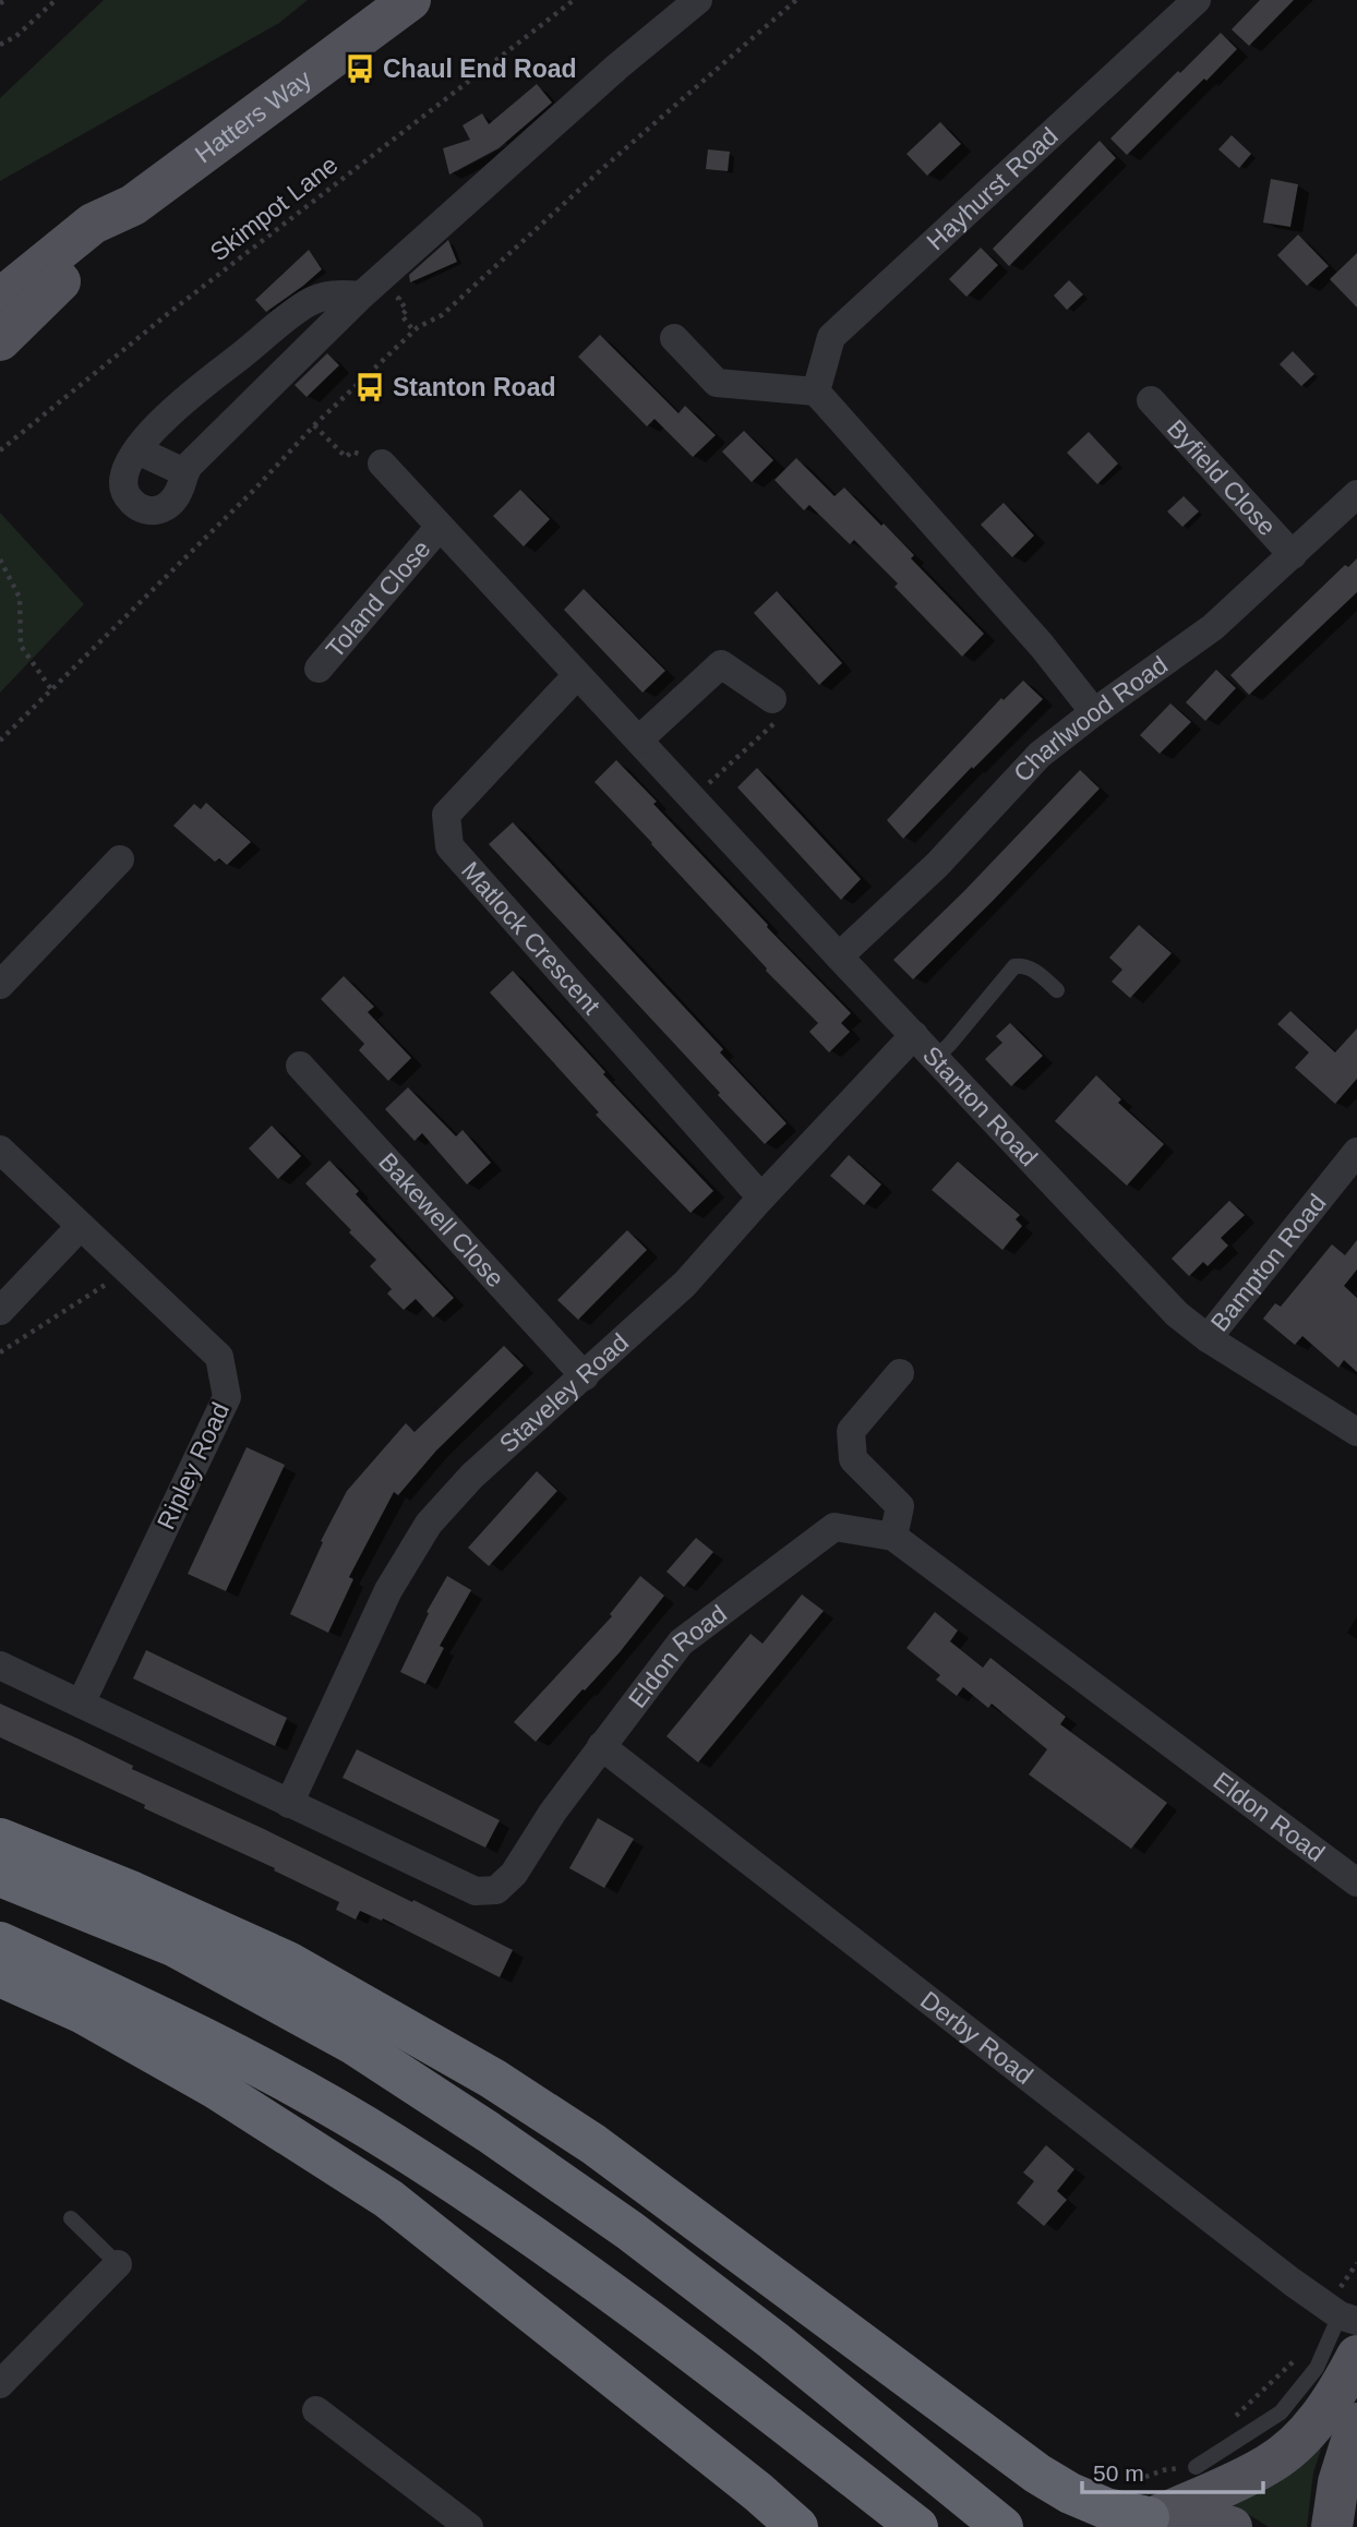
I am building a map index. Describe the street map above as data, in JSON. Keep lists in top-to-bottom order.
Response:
{
  "streets": {
    "main road": ["Hatters Way"],
    "street": [
      "Hayhurst Road",
      "Byfield Close",
      "Toland Close",
      "Charlwood Road",
      "Matlock Crescent",
      "Stanton Road",
      "Bakewell Close",
      "Bampton Road",
      "Staveley Road",
      "Ripley Road",
      "Eldon Road",
      "Derby Road"
    ],
    "path": ["Skimpot Lane"]
  },
  "crossings": [
    ["Byfield Close", "Charlwood Road"],
    ["Toland Close", "Stanton Road"],
    ["Charlwood Road", "Stanton Road"],
    ["Matlock Crescent", "Stanton Road"],
    ["Matlock Crescent", "Staveley Road"],
    ["Stanton Road", "Bampton Road"],
    ["Stanton Road", "Staveley Road"],
    ["Bakewell Close", "Staveley Road"],
    ["Staveley Road", "Eldon Road"],
    ["Ripley Road", "Eldon Road"],
    ["Eldon Road", "Derby Road"]
  ],
  "places": {
    "bus stop": ["Chaul End Road", "Stanton Road"]
  },
  "scale_bar": "50 m"
}
